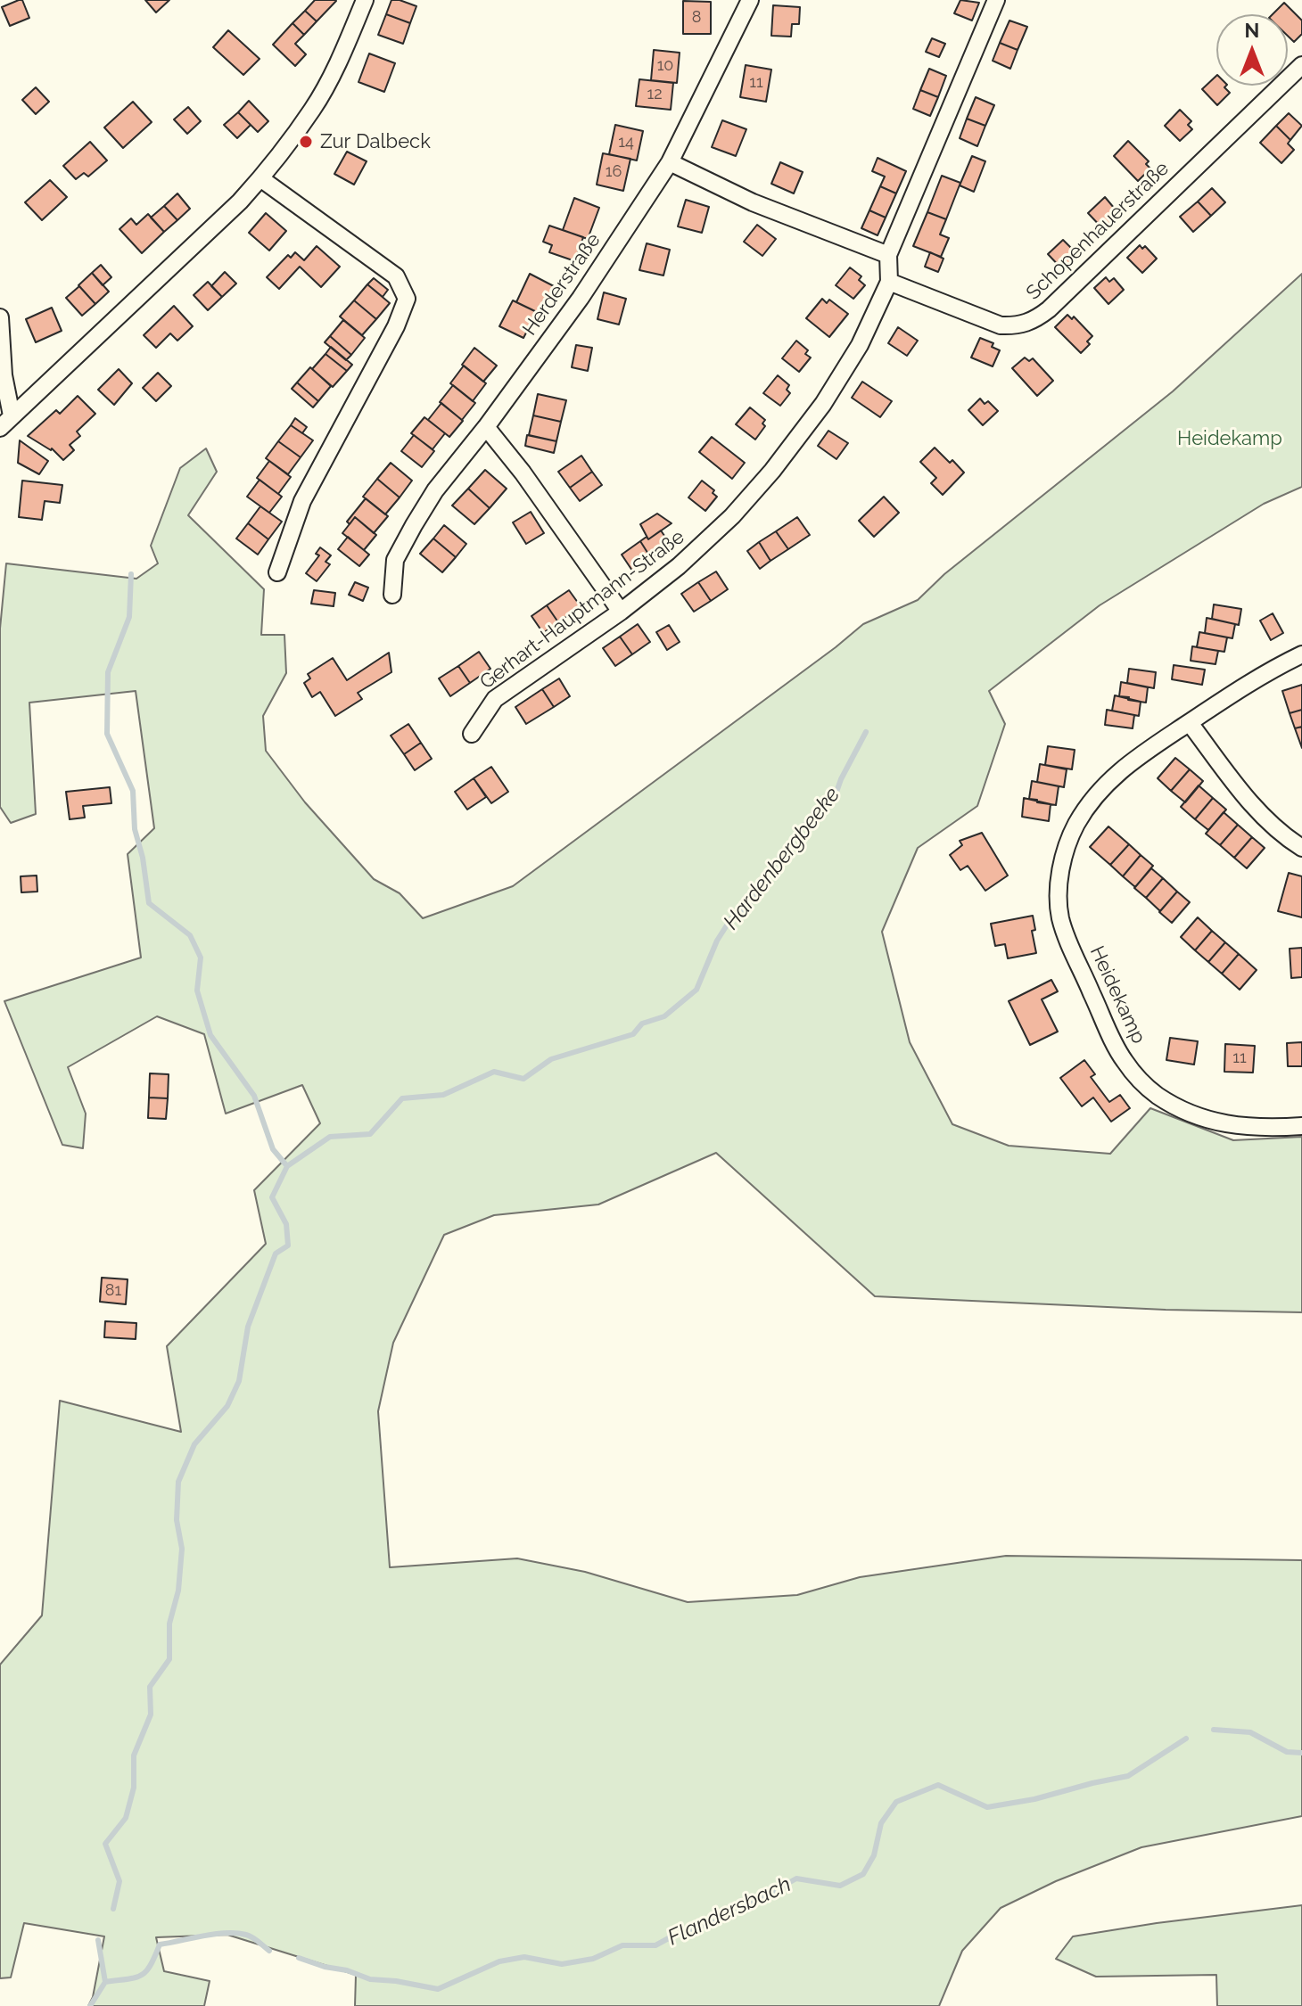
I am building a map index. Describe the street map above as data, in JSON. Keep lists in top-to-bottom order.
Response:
{
  "streets": {
    "street": [
      "Schopenhauerstraße",
      "Herderstraße",
      "Gerhart-Hauptmann-Straße",
      "Heidekamp"
    ]
  },
  "crossings": [
    ["Schopenhauerstraße", "Gerhart-Hauptmann-Straße"]
  ],
  "water": ["Hardenbergbeeke", "Flandersbach"],
  "parks": ["Heidekamp"],
  "places": ["Zur Dalbeck"],
  "house_numbers": [
    "8",
    "10",
    "11",
    "12",
    "14",
    "16",
    "11",
    "81"
  ],
  "north": "top"
}
